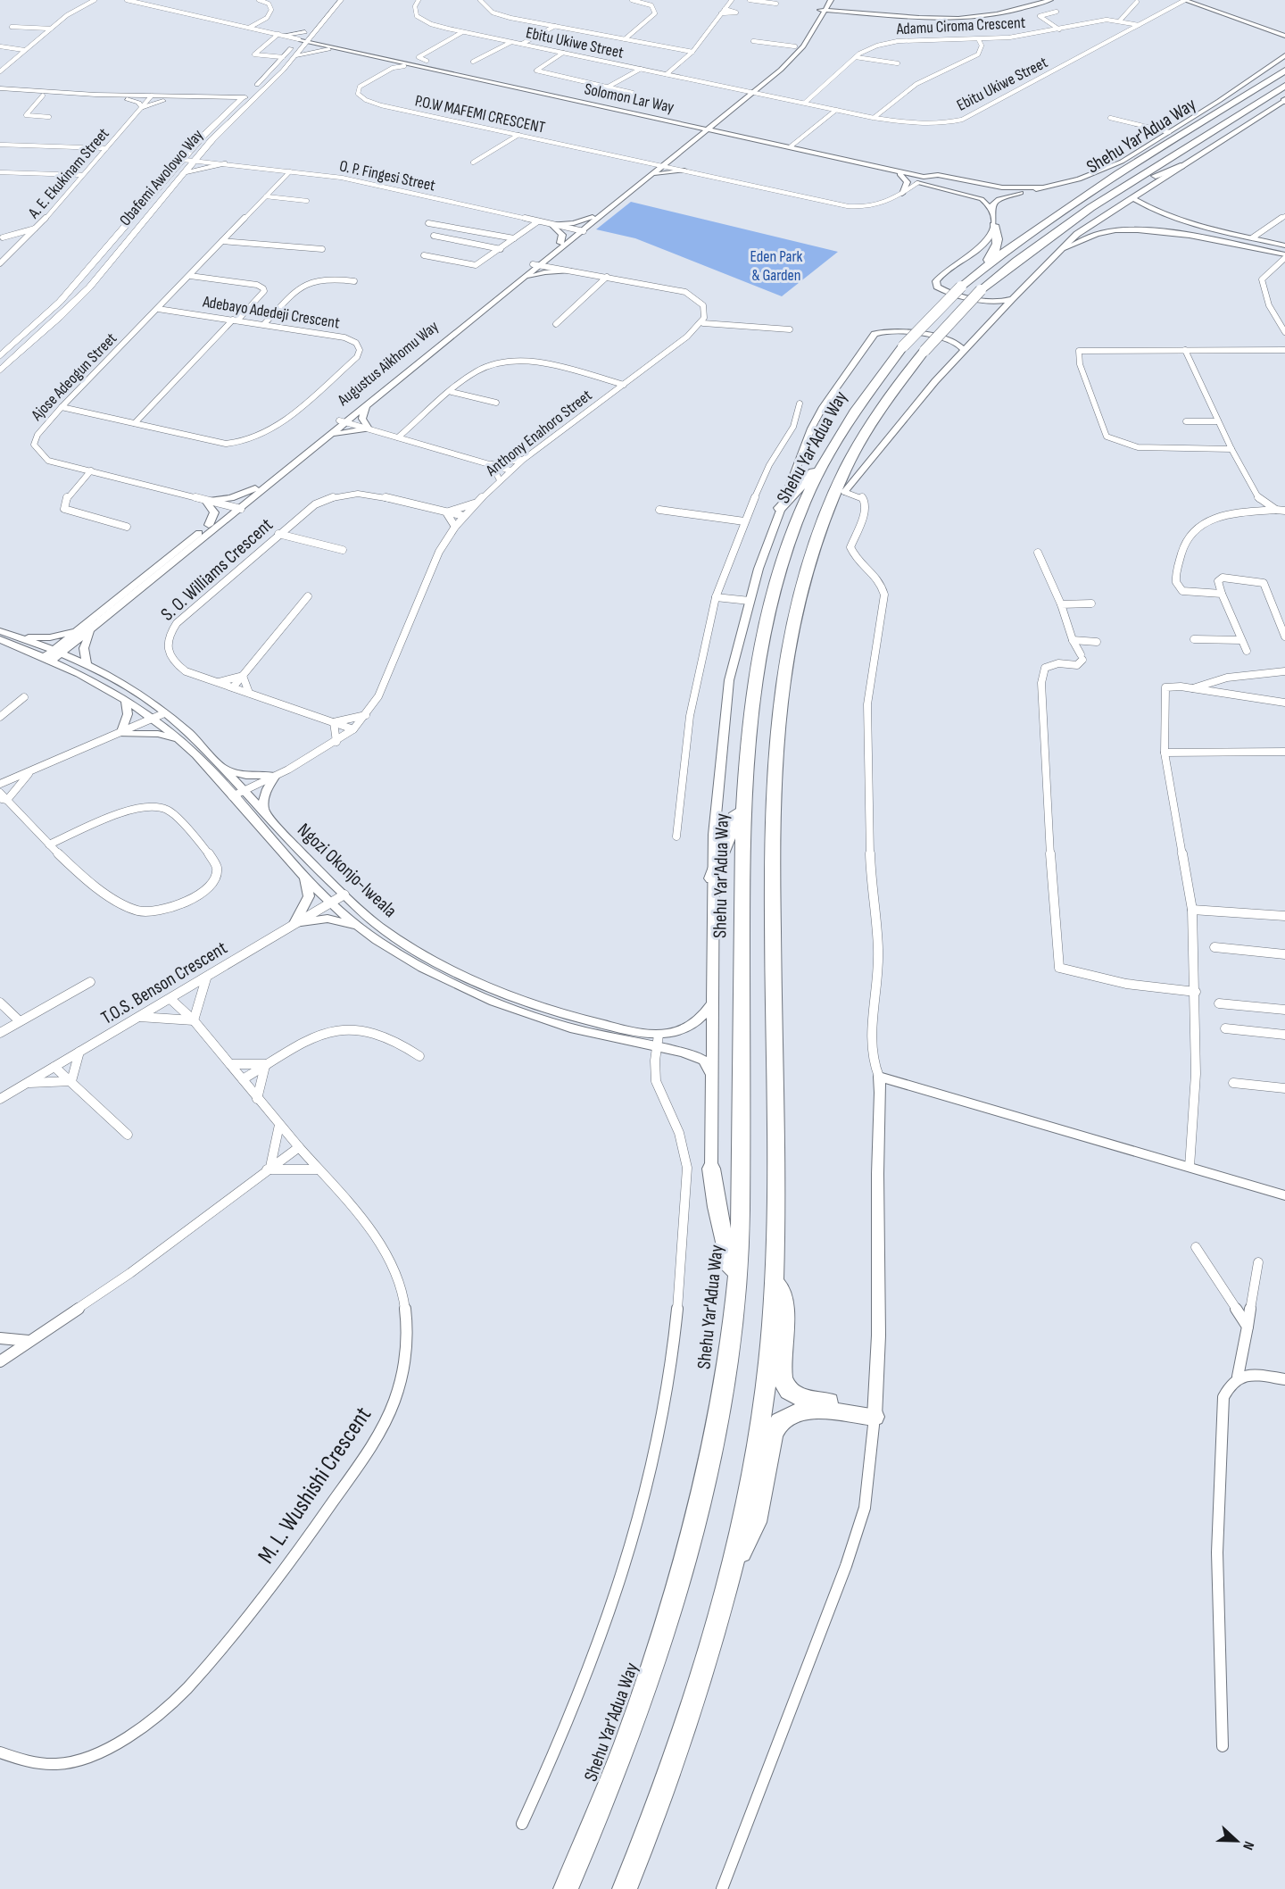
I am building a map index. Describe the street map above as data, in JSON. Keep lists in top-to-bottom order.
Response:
{
  "streets": {
    "highway": ["Shehu Yar'Adua Way"],
    "main road": ["Obafemi Awolowo Way"],
    "street": [
      "Adamu Ciroma Crescent",
      "Ebitu Ukiwe Street",
      "Solomon Lar Way",
      "P.O.W MAFEMI CRESCENT",
      "A. E. Ekukinam Street",
      "O. P. Fingesi Street",
      "Adebayo Adedeji Crescent",
      "Augustus Aikhomu Way",
      "Ajose Adeogun Street",
      "Anthony Enahoro Street",
      "S. O. Williams Crescent",
      "Ngozi Okonjo-Iweala",
      "T.O.S. Benson Crescent",
      "M. L. Wushishi Crescent"
    ]
  },
  "crossings": [
    ["Adamu Ciroma Crescent", "Ebitu Ukiwe Street"],
    ["Ebitu Ukiwe Street", "Augustus Aikhomu Way"],
    ["Solomon Lar Way", "P.O.W MAFEMI CRESCENT"],
    ["Solomon Lar Way", "Obafemi Awolowo Way"],
    ["Solomon Lar Way", "Augustus Aikhomu Way"],
    ["P.O.W MAFEMI CRESCENT", "Augustus Aikhomu Way"],
    ["O. P. Fingesi Street", "Obafemi Awolowo Way"],
    ["O. P. Fingesi Street", "Augustus Aikhomu Way"],
    ["O. P. Fingesi Street", "Ajose Adeogun Street"],
    ["Adebayo Adedeji Crescent", "Ajose Adeogun Street"],
    ["Augustus Aikhomu Way", "Ajose Adeogun Street"],
    ["Augustus Aikhomu Way", "Ngozi Okonjo-Iweala"],
    ["Anthony Enahoro Street", "S. O. Williams Crescent"],
    ["Anthony Enahoro Street", "Ngozi Okonjo-Iweala"],
    ["Ngozi Okonjo-Iweala", "T.O.S. Benson Crescent"],
    ["T.O.S. Benson Crescent", "M. L. Wushishi Crescent"]
  ],
  "parks": ["Eden Park & Garden"],
  "north": "right"
}
